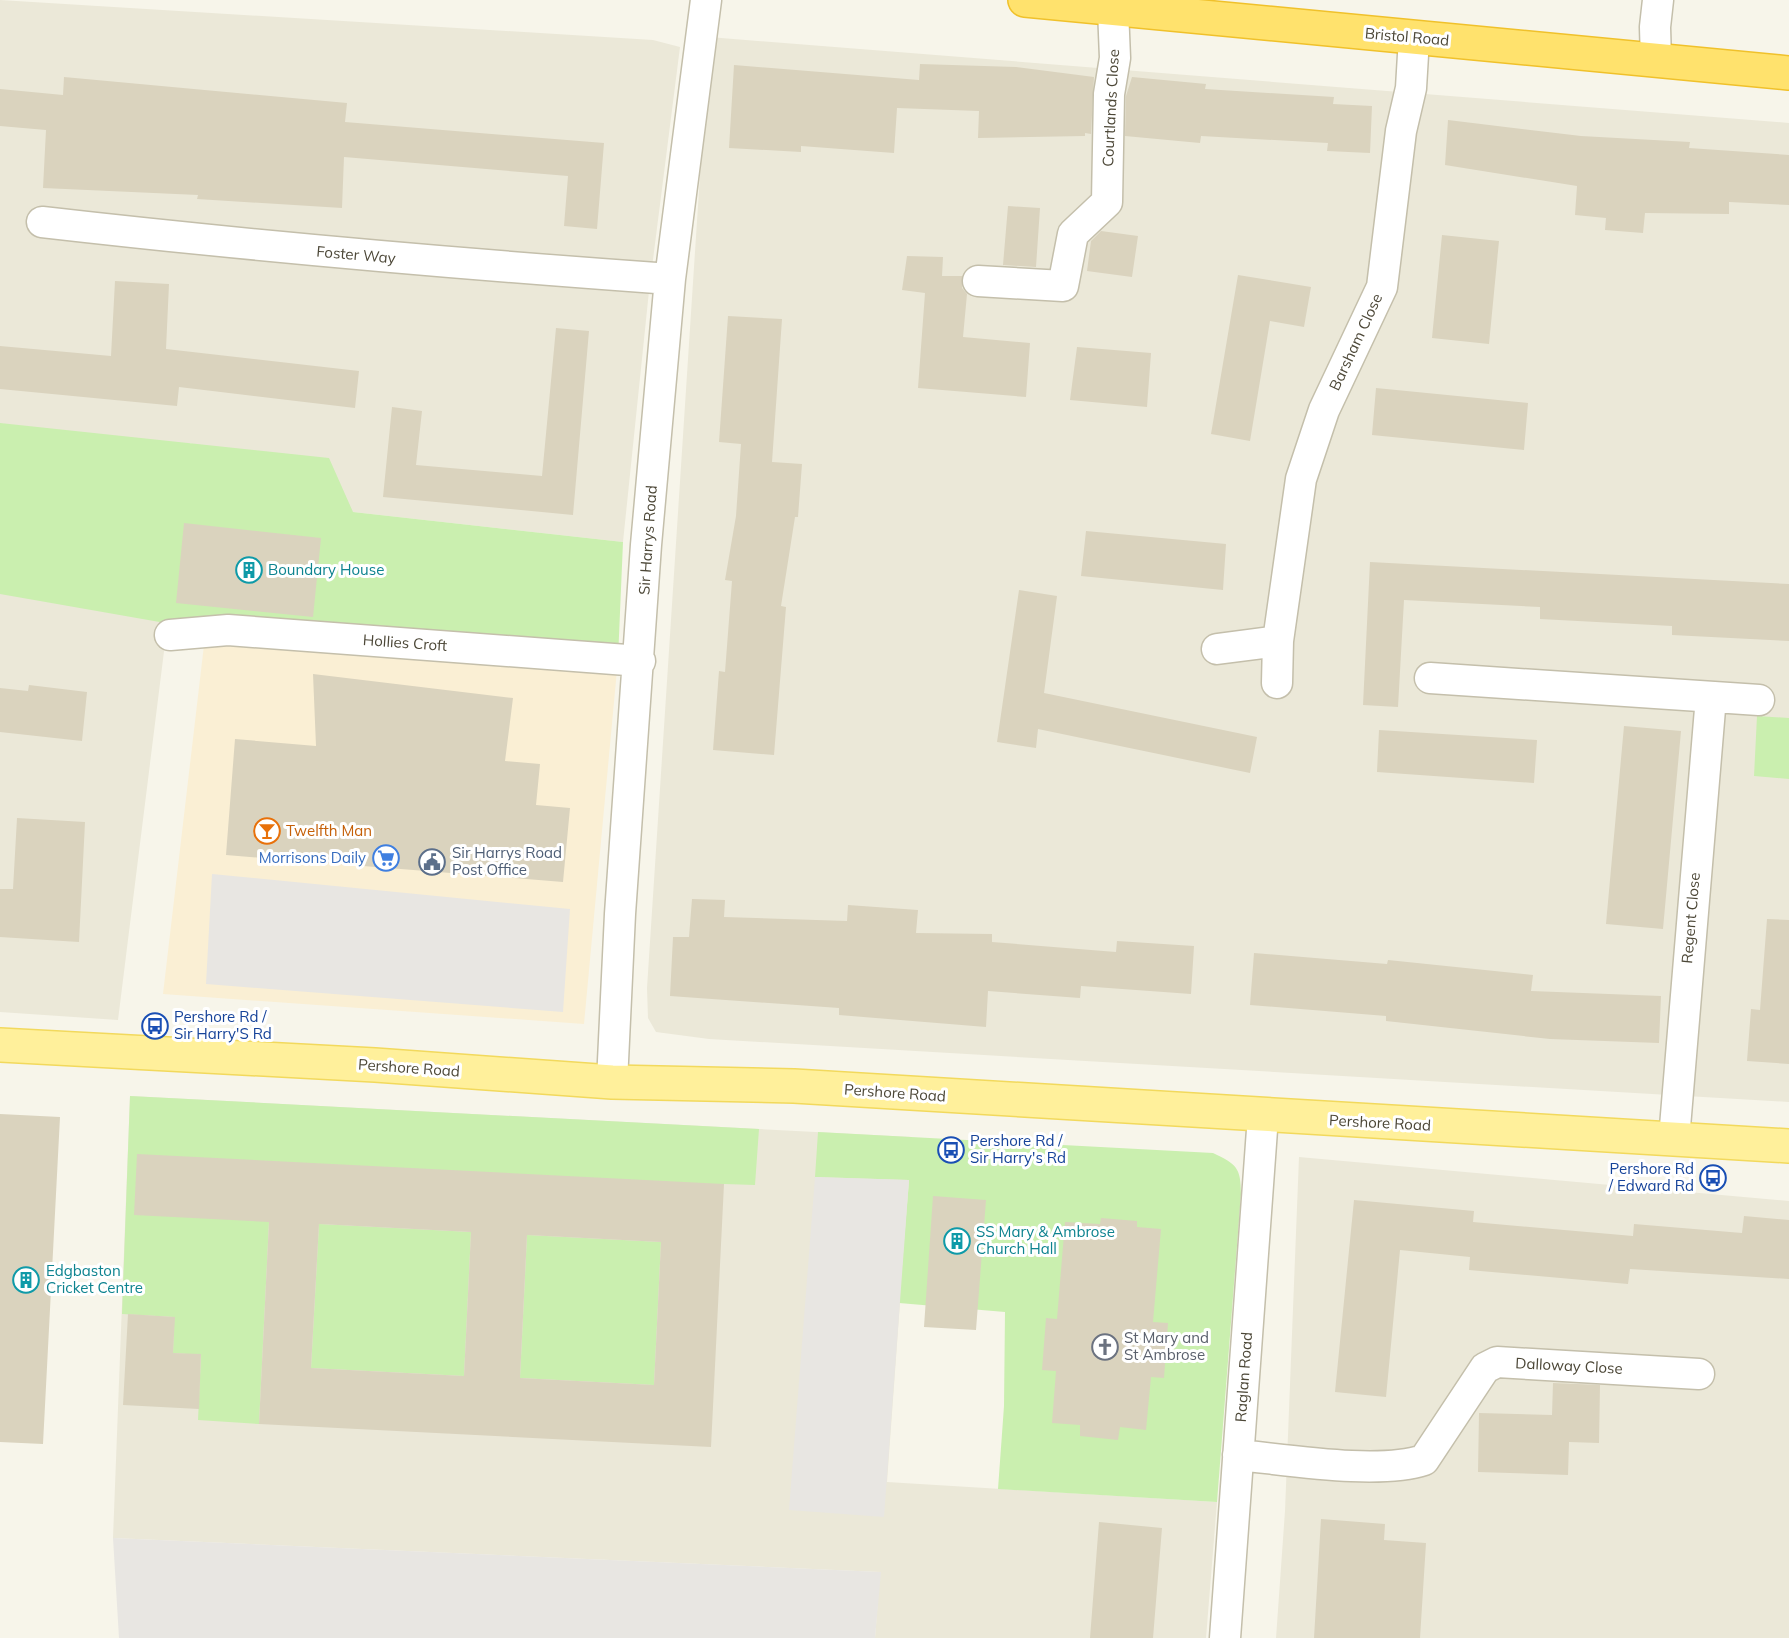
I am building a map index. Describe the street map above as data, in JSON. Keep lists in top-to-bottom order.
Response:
{
  "streets": {
    "highway": ["Bristol Road"],
    "main road": ["Pershore Road"],
    "street": [
      "Courtlands Close",
      "Foster Way",
      "Barsham Close",
      "Sir Harrys Road",
      "Hollies Croft",
      "Regent Close",
      "Dalloway Close",
      "Raglan Road"
    ]
  },
  "crossings": [
    ["Bristol Road", "Courtlands Close"],
    ["Bristol Road", "Barsham Close"],
    ["Foster Way", "Sir Harrys Road"],
    ["Sir Harrys Road", "Hollies Croft"],
    ["Sir Harrys Road", "Pershore Road"],
    ["Regent Close", "Pershore Road"],
    ["Pershore Road", "Raglan Road"],
    ["Dalloway Close", "Raglan Road"]
  ],
  "places": {
    "building": ["Boundary House", "SS Mary & Ambrose Church Hall", "Edgbaston Cricket Centre"],
    "bar": ["Twelfth Man"],
    "supermarket": ["Morrisons Daily"],
    "public building": ["Sir Harrys Road Post Office"],
    "bus stop": ["Pershore Rd / Sir Harry'S Rd", "Pershore Rd / Sir Harry's Rd", "Pershore Rd / Edward Rd"],
    "church": ["St Mary and St Ambrose"]
  }
}
